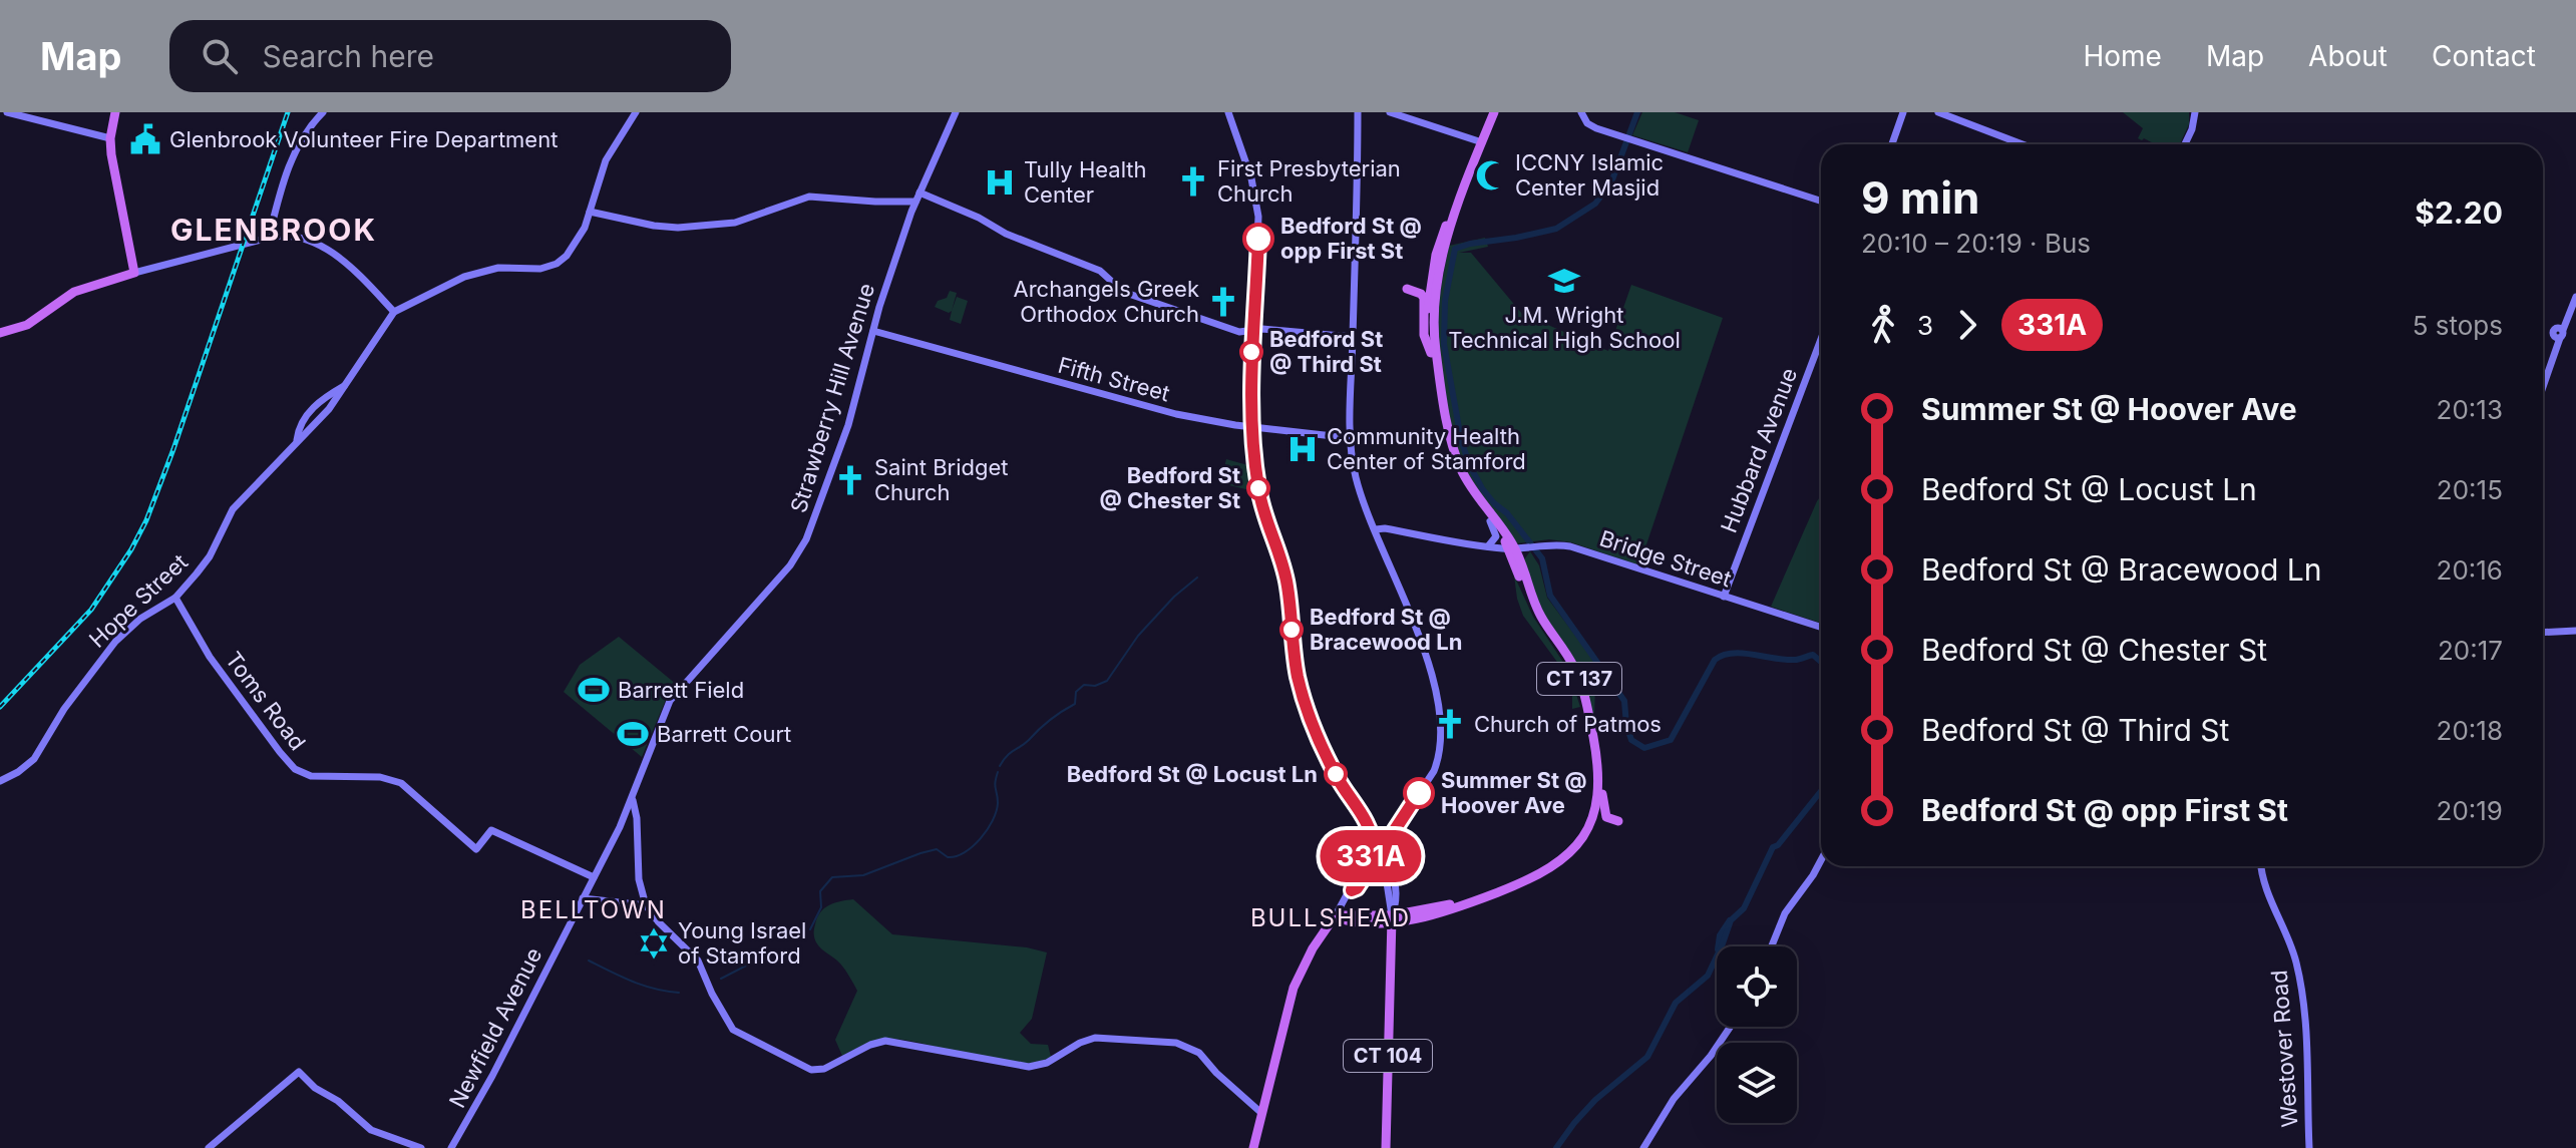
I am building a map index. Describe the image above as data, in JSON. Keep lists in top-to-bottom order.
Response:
{
  "streets": {
    "main road": [
      "Fifth Street",
      "Strawberry Hill Avenue",
      "Hubbard Avenue",
      "Bridge Street",
      "Hope Street",
      "CT 137",
      "Toms Road",
      "Newfield Avenue",
      "Westover Road",
      "CT 104"
    ]
  },
  "crossings": [
    ["Fifth Street", "Strawberry Hill Avenue"],
    ["Strawberry Hill Avenue", "Newfield Avenue"],
    ["Hubbard Avenue", "Bridge Street"],
    ["Bridge Street", "CT 137"],
    ["Hope Street", "Toms Road"],
    ["CT 137", "CT 104"],
    ["Toms Road", "Newfield Avenue"]
  ],
  "districts": ["GLENBROOK", "BELLTOWN", "BULLSHEAD"],
  "places": {
    "public building": ["Glenbrook Volunteer Fire Department"],
    "mosque": ["ICCNY Islamic Center Masjid"],
    "church": [
      "First Presbyterian Church",
      "Archangels Greek Orthodox Church",
      "Saint Bridget Church",
      "Church of Patmos"
    ],
    "hospital": ["Tully Health Center", "Community Health Center of Stamford"],
    "other": [
      "Bedford St @ opp First St",
      "Bedford St @ Third St",
      "Bedford St @ Chester St",
      "Bedford St @ Bracewood Ln",
      "Bedford St @ Locust Ln",
      "Summer St @ Hoover Ave"
    ],
    "school or university": ["J.M. Wright Technical High School"],
    "sports": ["Barrett Field", "Barrett Court"],
    "synagogue": ["Young Israel of Stamford"]
  },
  "lines": ["bus line 331A"],
  "page": {
    "header": "Map",
    "search": "Search here",
    "nav": [
      "Home",
      "Map",
      "About",
      "Contact"
    ],
    "on_map": "331A",
    "heading": ["9 min", "20:10 – 20:19 · Bus", "$2.20"],
    "legs": ["3", "331A", "5 stops"],
    "list": [
      {
        "name": "Summer St @ Hoover Ave",
        "value": "20:13"
      },
      {
        "name": "Bedford St @ Locust Ln",
        "value": "20:15"
      },
      {
        "name": "Bedford St @ Bracewood Ln",
        "value": "20:16"
      },
      {
        "name": "Bedford St @ Chester St",
        "value": "20:17"
      },
      {
        "name": "Bedford St @ Third St",
        "value": "20:18"
      },
      {
        "name": "Bedford St @ opp First St",
        "value": "20:19"
      }
    ]
  }
}
